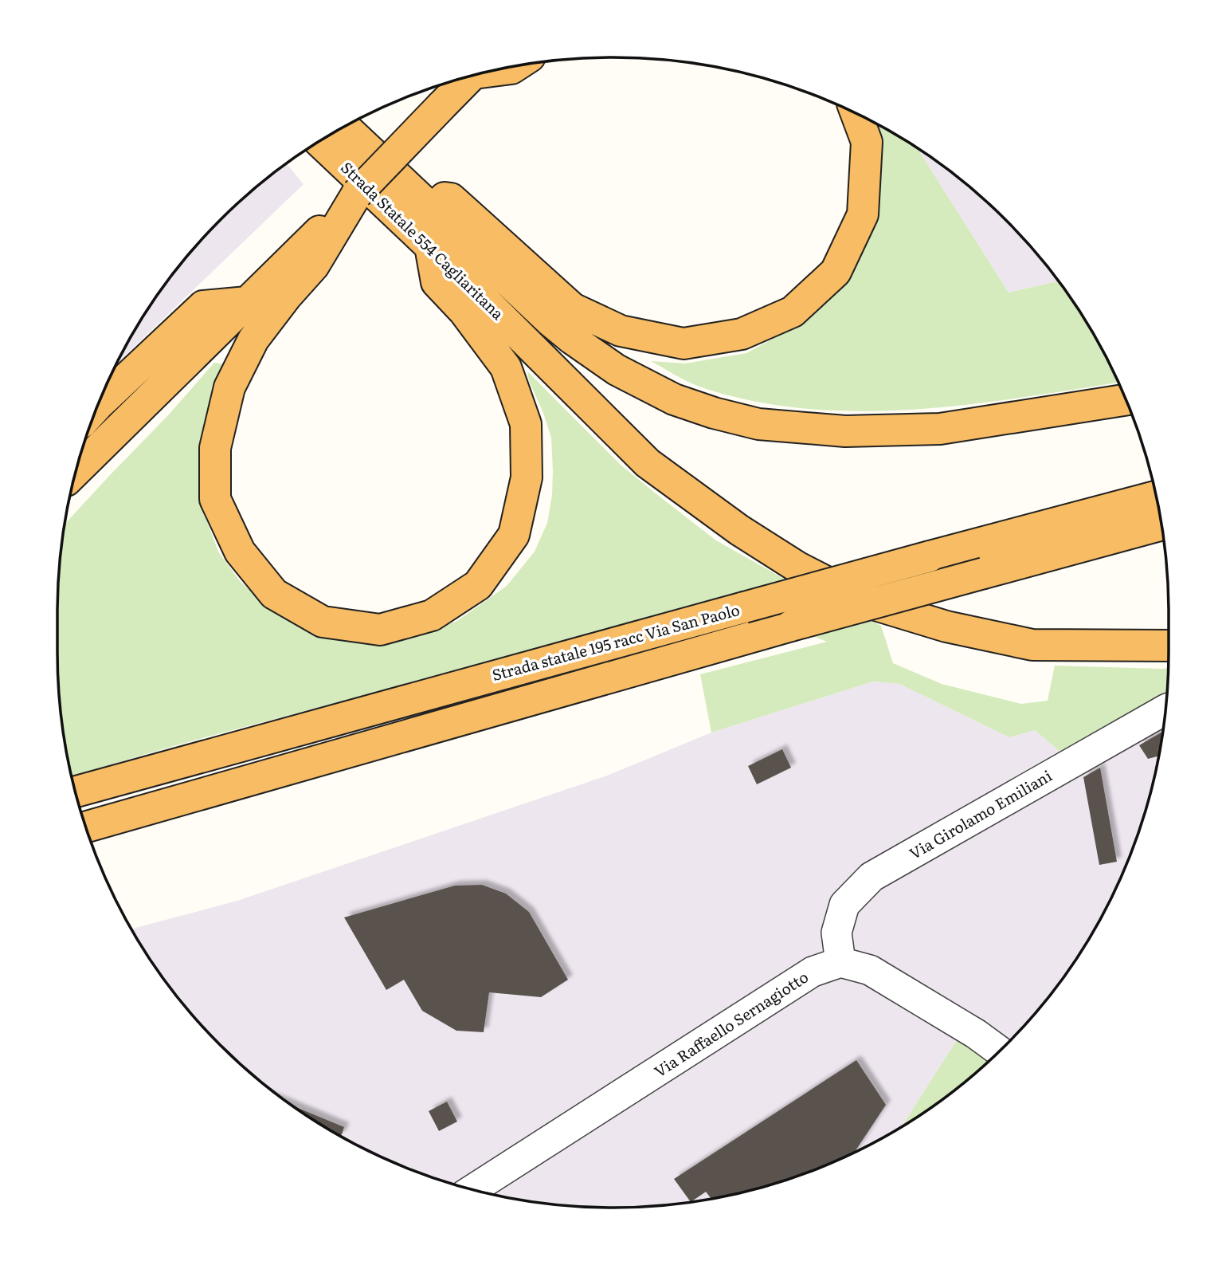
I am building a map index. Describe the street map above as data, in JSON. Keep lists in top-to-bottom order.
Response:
{
  "streets": {
    "highway": ["Strada Statale 554 Cagliaritana", "Strada statale 195 racc Via San Paolo"],
    "street": ["Via Girolamo Emiliani", "Via Raffaello Sernagiotto"]
  },
  "crossings": [
    ["Via Girolamo Emiliani", "Via Raffaello Sernagiotto"]
  ]
}
